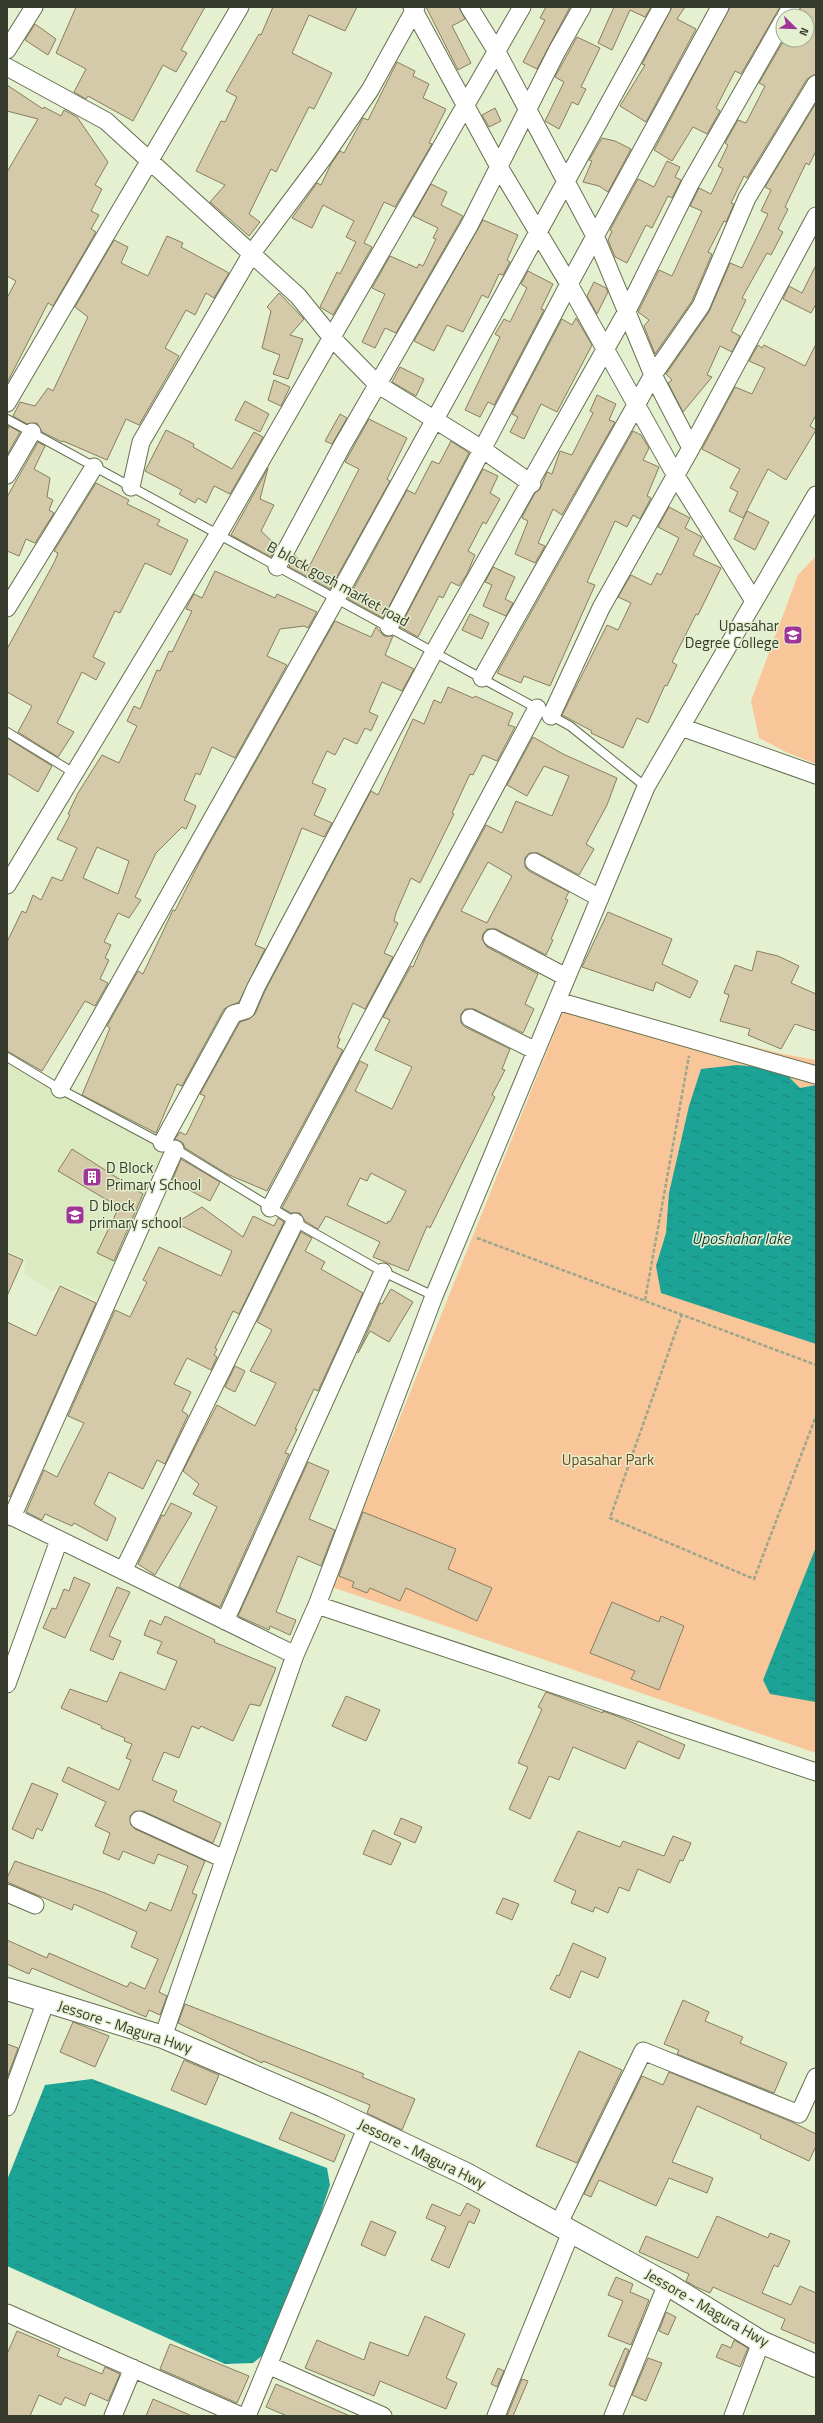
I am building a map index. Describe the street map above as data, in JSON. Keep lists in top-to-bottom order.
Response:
{
  "streets": {
    "highway": ["Jessore - Magura Hwy"],
    "lane": ["B block gosh market road"]
  },
  "water": ["Uposhahar lake"],
  "parks": ["Upasahar Park"],
  "places": {
    "school or university": ["Upasahar Degree College", "D block primary school"],
    "building": ["D Block Primary School"]
  },
  "north": "bottom right"
}
